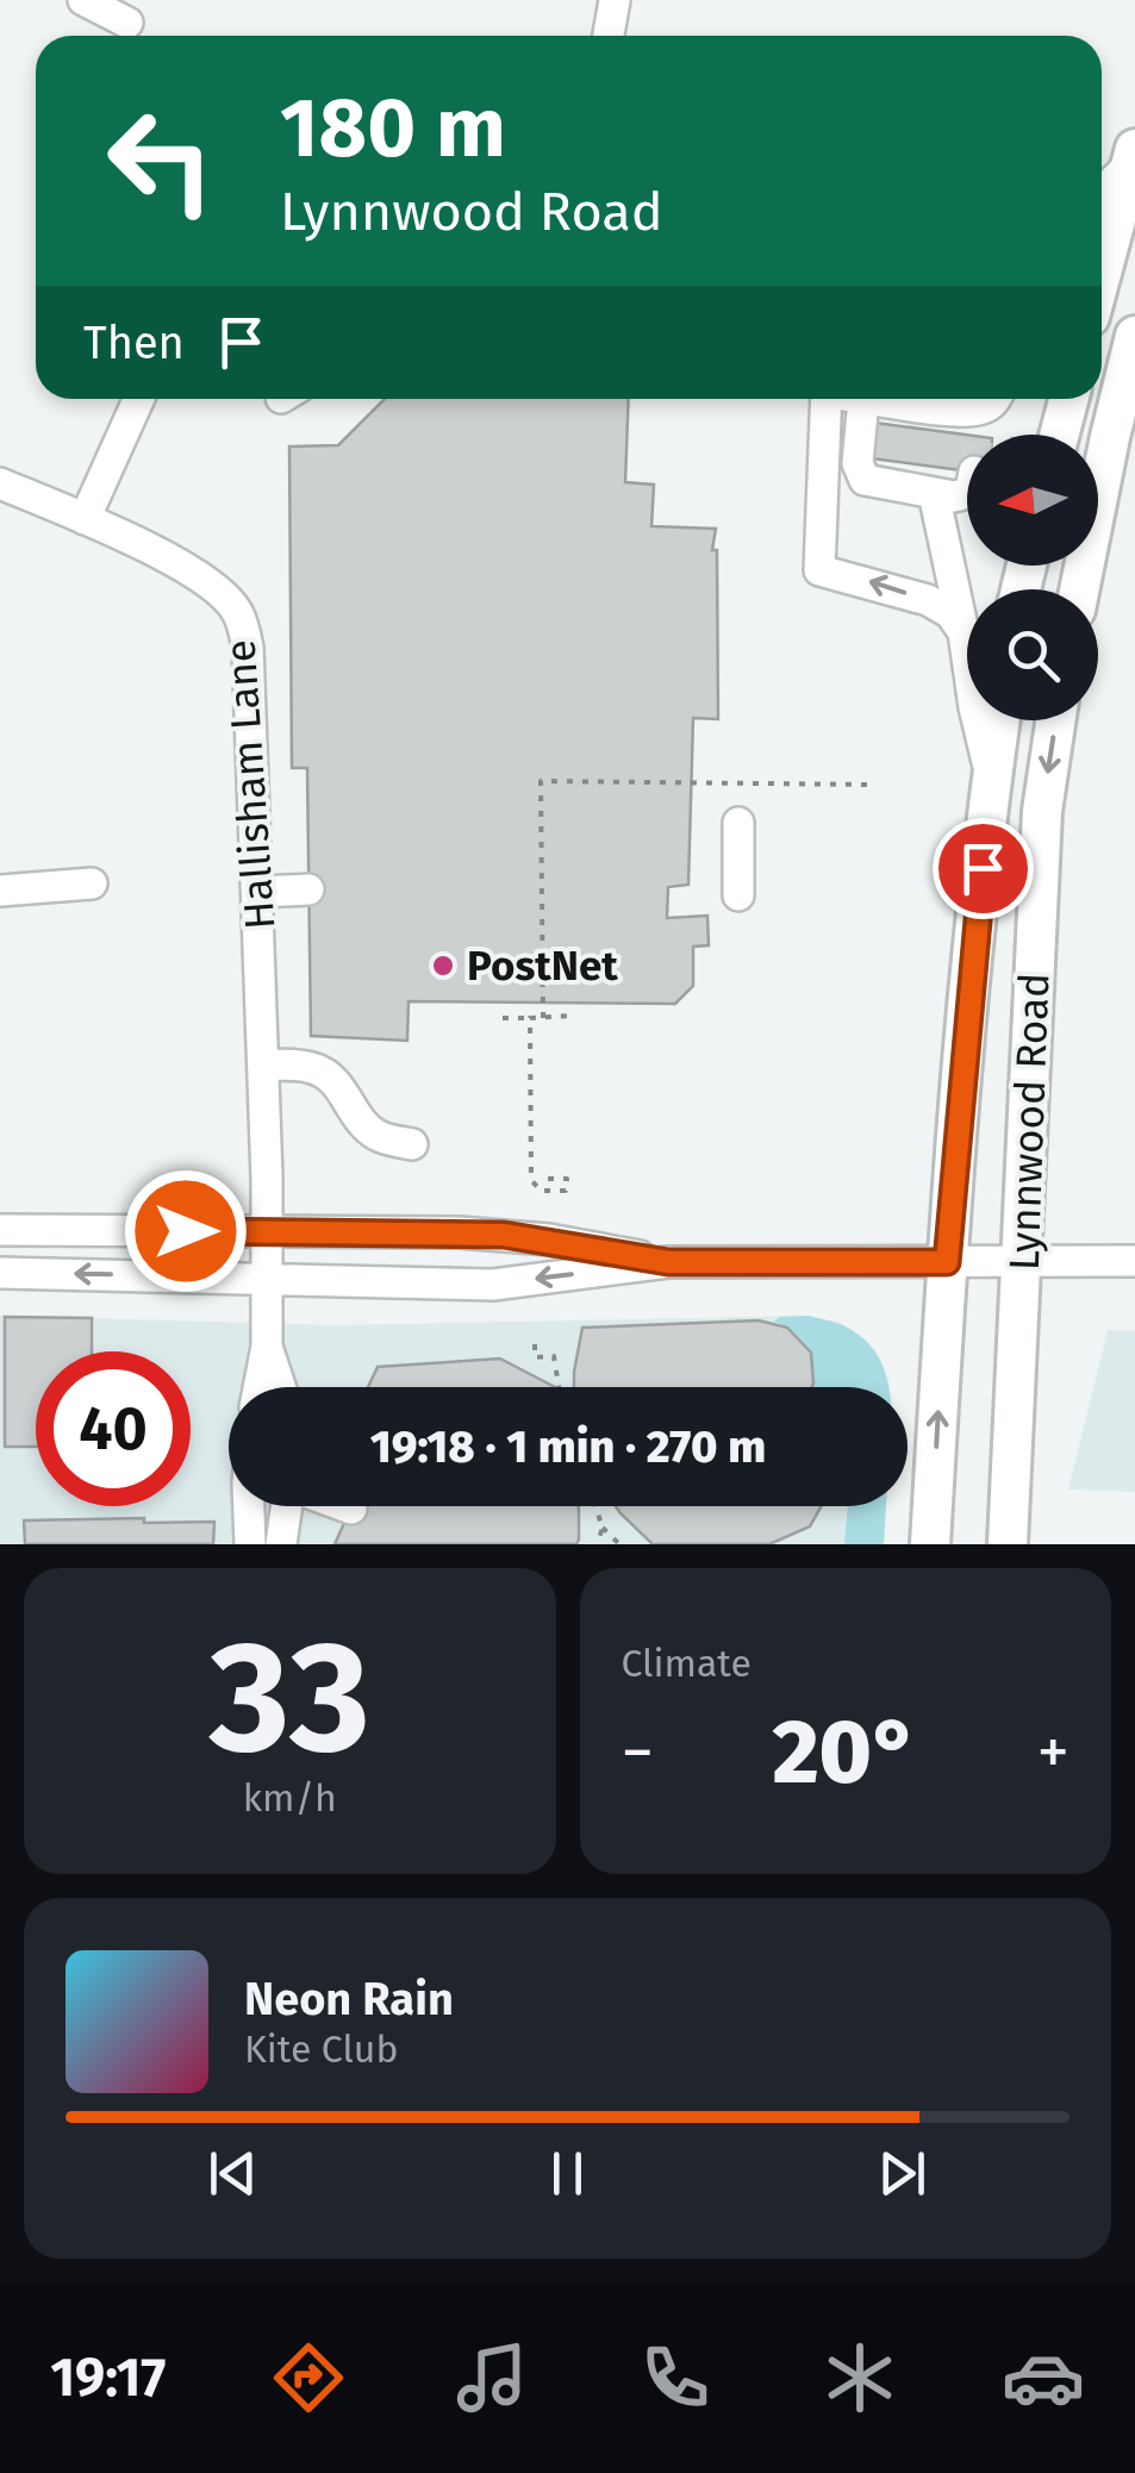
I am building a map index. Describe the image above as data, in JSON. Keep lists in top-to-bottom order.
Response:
{
  "streets": {
    "main road": ["Lynnwood Road"],
    "street": ["Hallisham Lane"]
  },
  "places": ["PostNet"],
  "north": "left",
  "page": {
    "turn": ["180 m", "Lynnwood Road"],
    "then": "Then",
    "limit": "40",
    "trip": "19:18 · 1 min · 270 m",
    "tile": [
      ["33", "km/h"],
      "Climate"
    ],
    "heat": ["−", "20°", "+"],
    "song": ["Neon Rain", "Kite Club"],
    "tabs": "19:17"
  }
}
